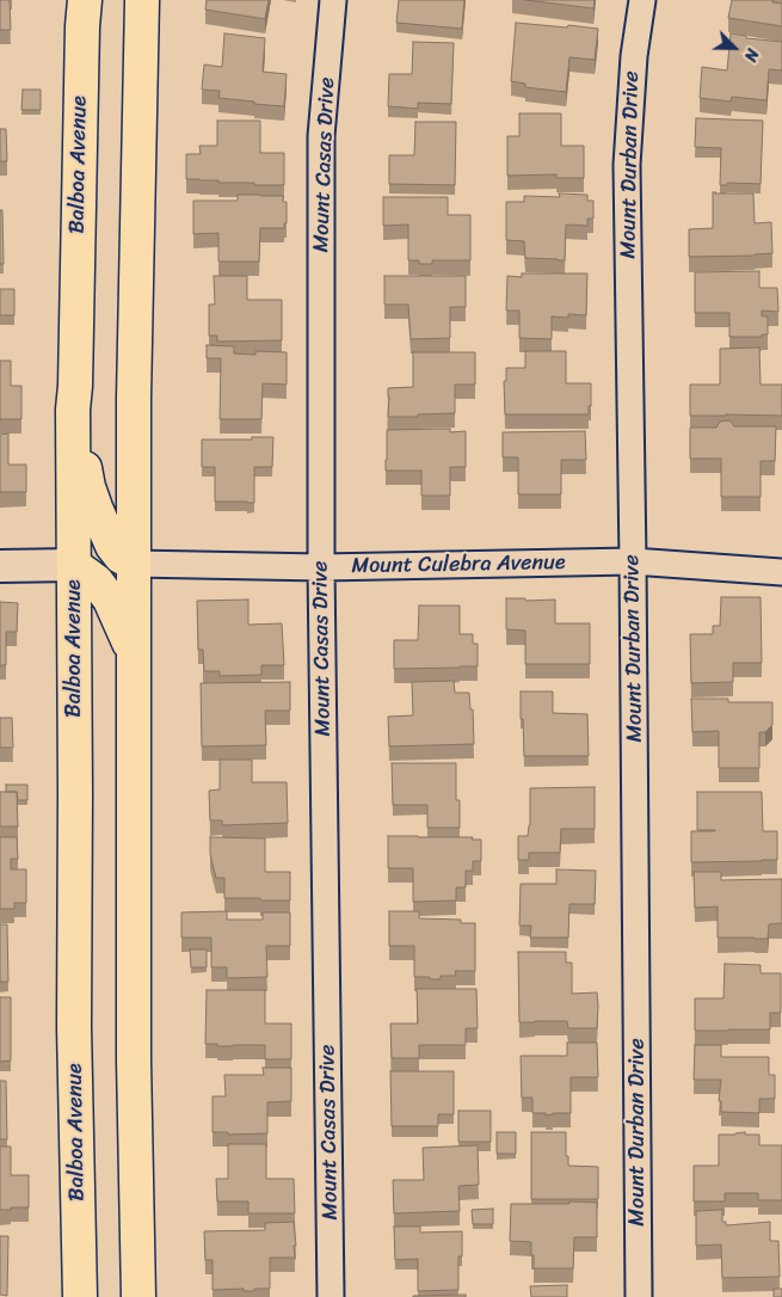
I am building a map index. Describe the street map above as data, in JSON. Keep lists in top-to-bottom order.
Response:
{
  "streets": {
    "main road": ["Balboa Avenue"],
    "street": ["Mount Casas Drive", "Mount Durban Drive", "Mount Culebra Avenue"]
  },
  "crossings": [
    ["Mount Casas Drive", "Mount Culebra Avenue"],
    ["Mount Durban Drive", "Mount Culebra Avenue"]
  ],
  "north": "bottom right"
}
